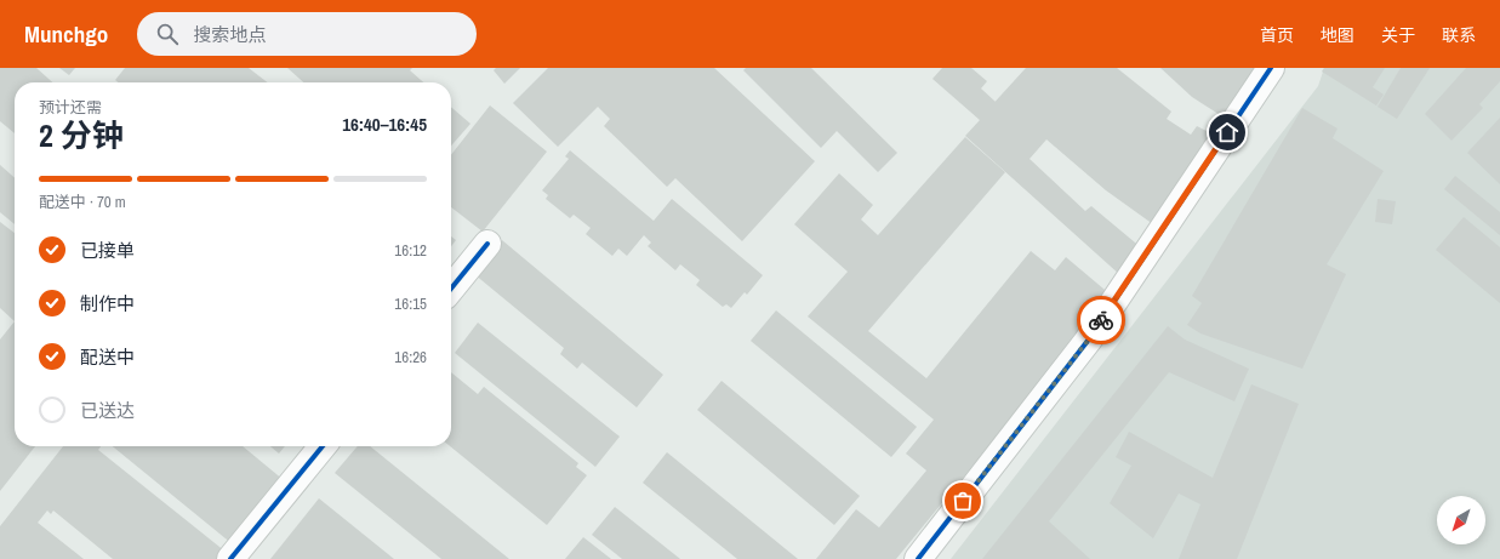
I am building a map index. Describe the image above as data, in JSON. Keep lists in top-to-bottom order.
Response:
{
  "north": "bottom left",
  "page": {
    "header": "Munchgo",
    "search": "搜索地点",
    "nav": [
      "首页",
      "地图",
      "关于",
      "联系"
    ],
    "heading": ["2 分钟", "预计还需", "16:40–16:45"],
    "bar": "配送中 · 70 m",
    "list": [
      ["已接单", "16:12"],
      ["制作中", "16:15"],
      ["配送中", "16:26"],
      "已送达"
    ]
  }
}
